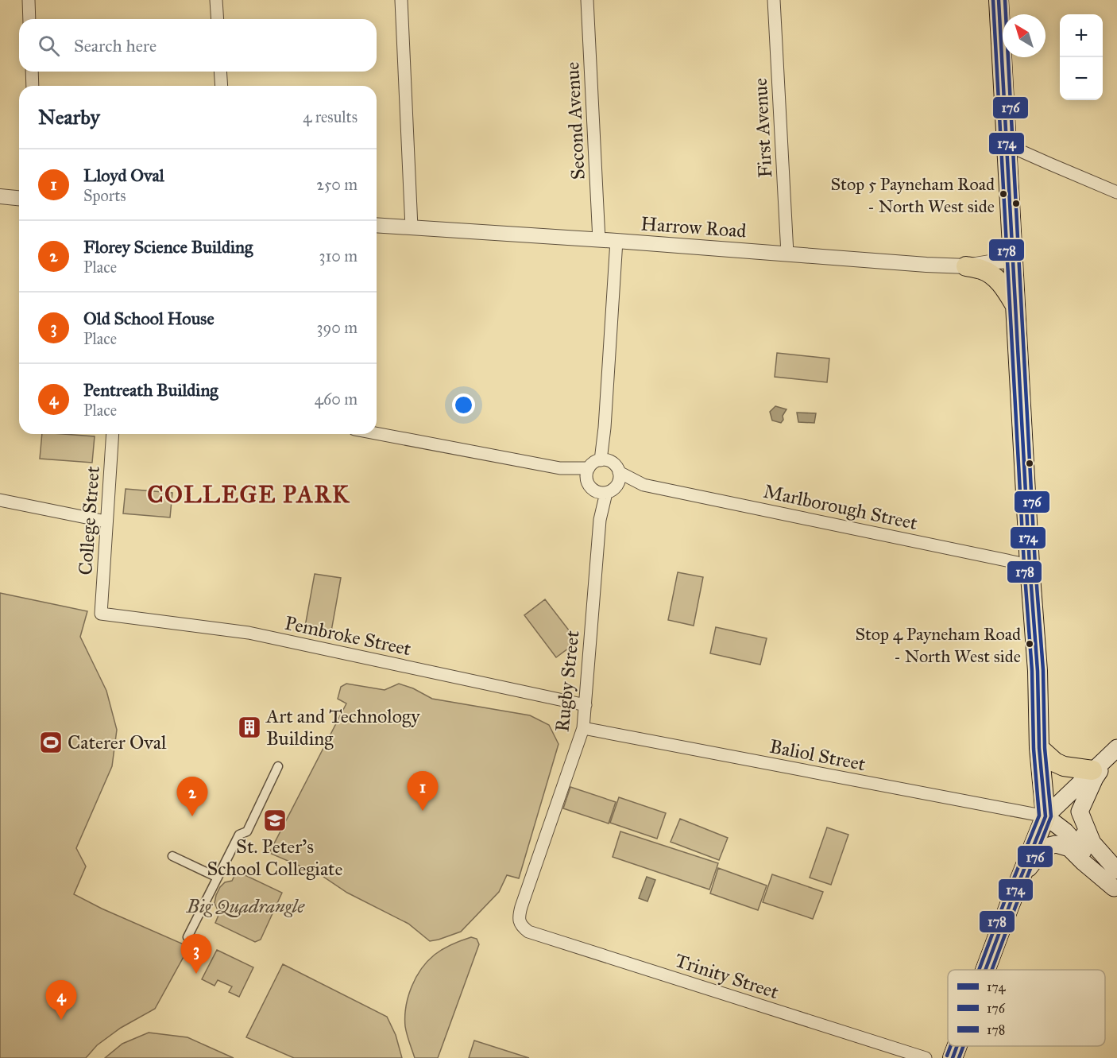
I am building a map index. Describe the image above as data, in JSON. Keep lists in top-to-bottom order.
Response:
{
  "streets": {
    "street": [
      "Second Avenue",
      "First Avenue",
      "Harrow Road",
      "Marlborough Street",
      "College Street",
      "Pembroke Street",
      "Rugby Street",
      "Baliol Street",
      "Trinity Street"
    ]
  },
  "crossings": [
    ["Second Avenue", "Harrow Road"],
    ["First Avenue", "Harrow Road"],
    ["Marlborough Street", "Rugby Street"],
    ["College Street", "Pembroke Street"],
    ["Pembroke Street", "Rugby Street"],
    ["Rugby Street", "Baliol Street"],
    ["Rugby Street", "Trinity Street"]
  ],
  "districts": ["COLLEGE PARK"],
  "parks": ["Big Quadrangle"],
  "places": {
    "other": ["Stop 5 Payneham Road - North West side", "Stop 4 Payneham Road - North West side"],
    "building": ["Art and Technology Building"],
    "sports": ["Caterer Oval"],
    "school or university": ["St. Peter's School Collegiate"]
  },
  "lines": ["transit line 174", "transit line 176", "transit line 178"],
  "legend": ["174", "176", "178"],
  "north": "top left",
  "page": {
    "map_buttons": ["+", "−"],
    "search": "Search here",
    "heading": ["Nearby", "4 results"],
    "list": [
      {
        "mark": "1",
        "name": "Lloyd Oval",
        "note": "Sports",
        "value": "250 m"
      },
      {
        "mark": "2",
        "name": "Florey Science Building",
        "note": "Place",
        "value": "310 m"
      },
      {
        "mark": "3",
        "name": "Old School House",
        "note": "Place",
        "value": "390 m"
      },
      {
        "mark": "4",
        "name": "Pentreath Building",
        "note": "Place",
        "value": "460 m"
      }
    ],
    "pins": [
      "1",
      "2",
      "3",
      "4"
    ]
  }
}
